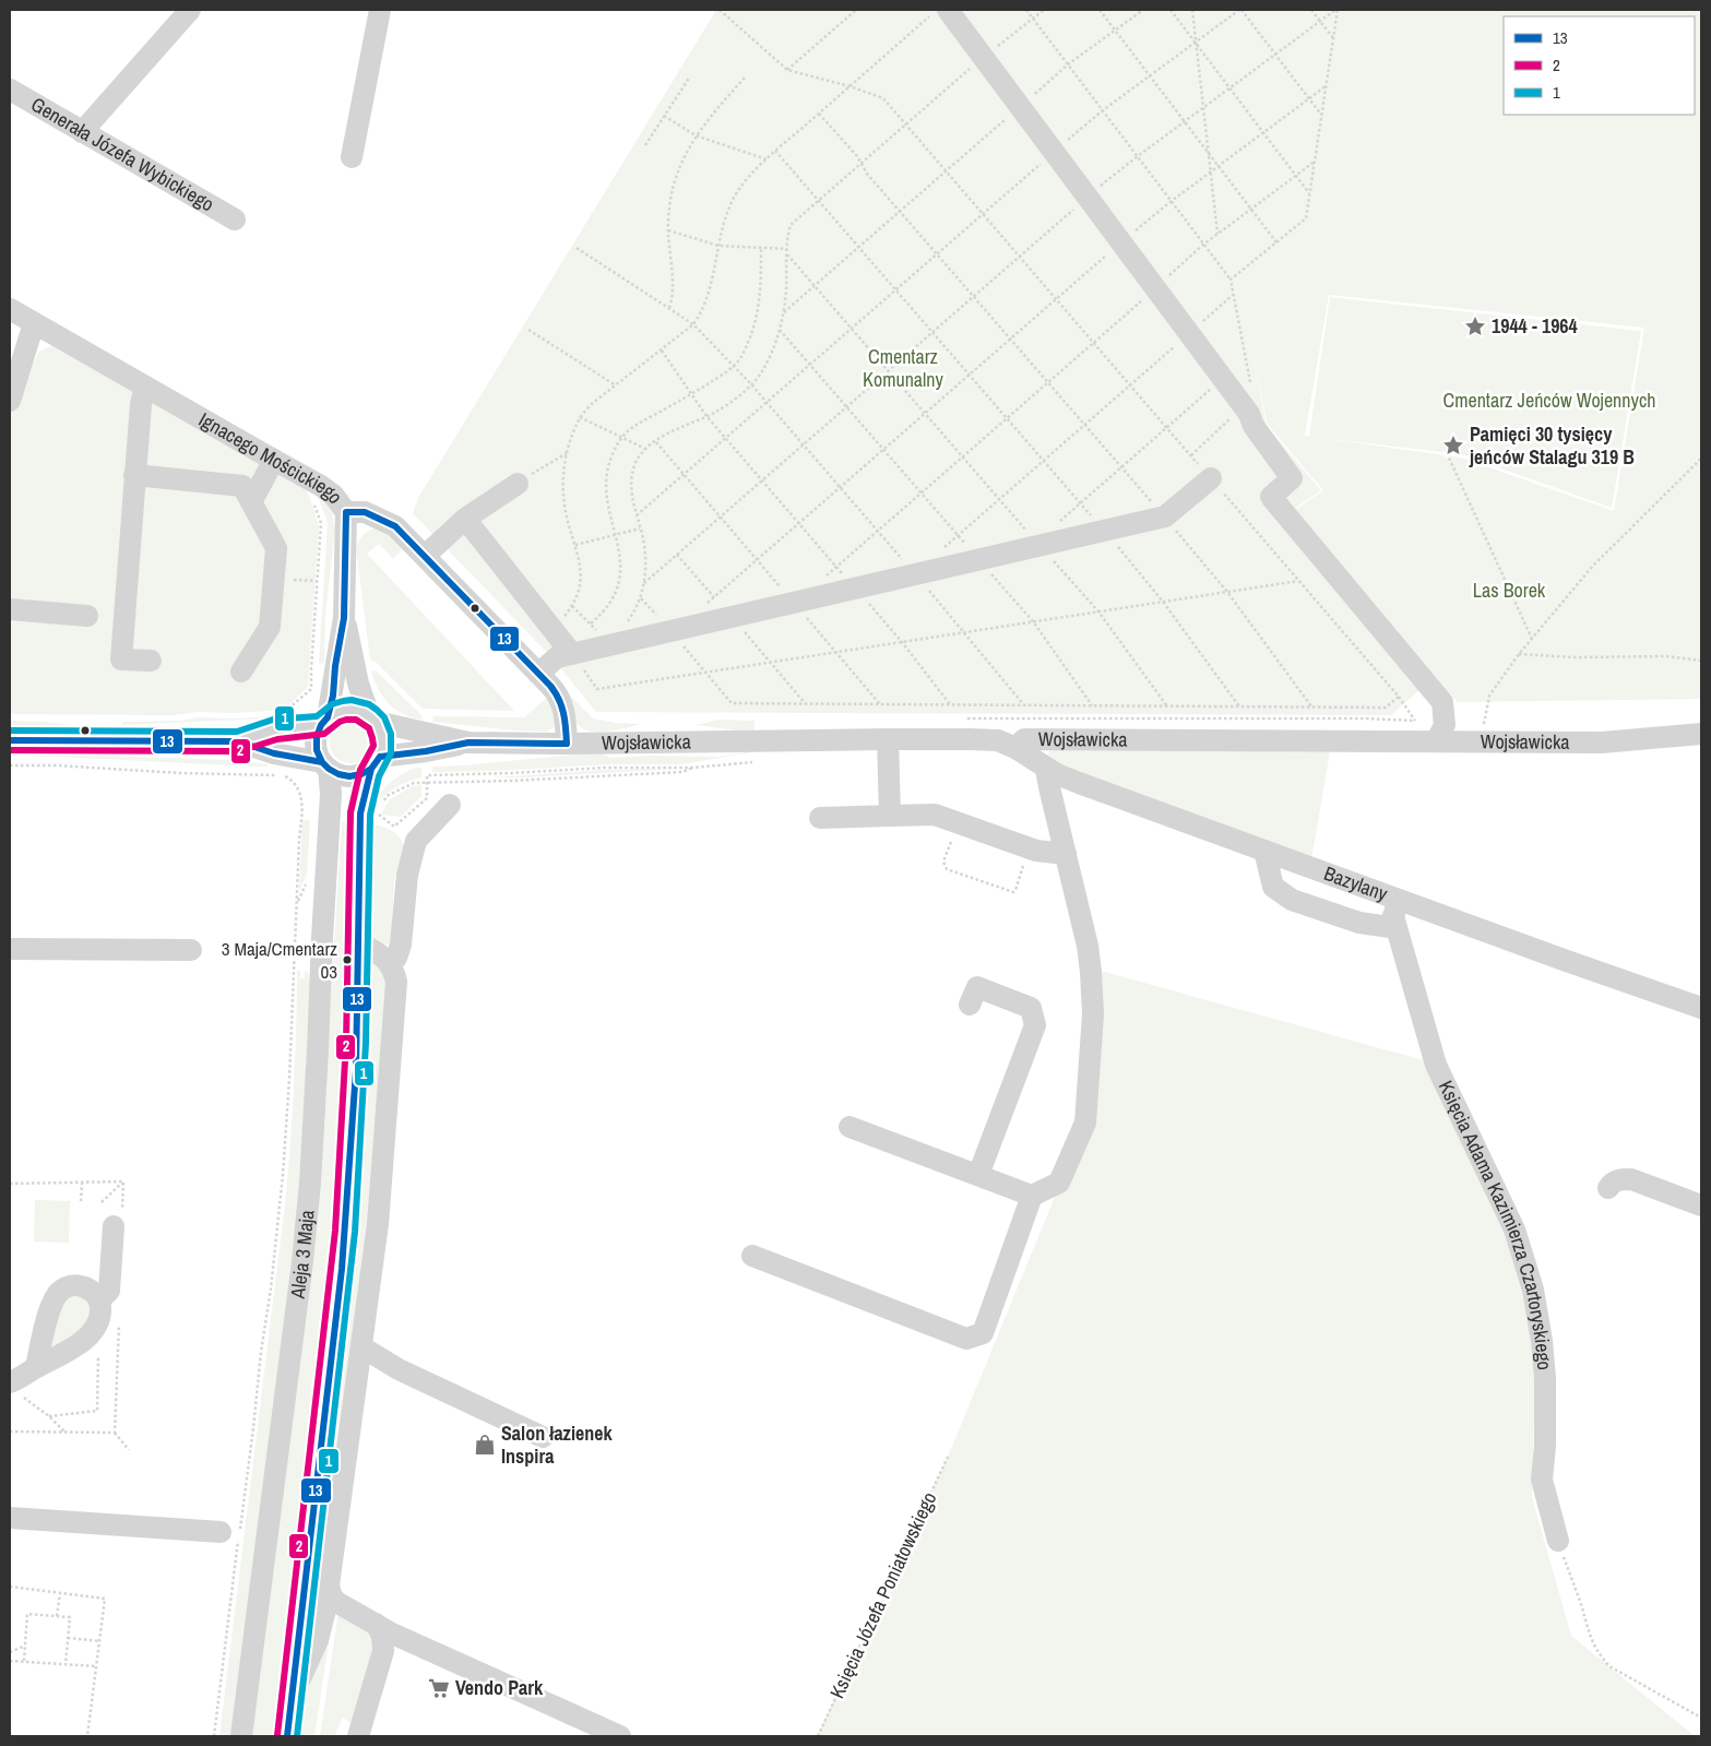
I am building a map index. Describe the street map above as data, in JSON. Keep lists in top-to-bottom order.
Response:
{
  "streets": {
    "street": [
      "Generała Józefa Wybickiego",
      "Ignacego Mościckiego",
      "Wojsławicka",
      "Bazylany",
      "Księcia Adama Kazimierza Czartoryskiego",
      "Aleja 3 Maja"
    ],
    "path": ["Księcia Józefa Poniatowskiego"]
  },
  "crossings": [
    ["Ignacego Mościckiego", "Wojsławicka"],
    ["Wojsławicka", "Bazylany"],
    ["Wojsławicka", "Aleja 3 Maja"],
    ["Bazylany", "Księcia Adama Kazimierza Czartoryskiego"]
  ],
  "parks": ["Cmentarz Komunalny", "Cmentarz Jeńców Wojennych", "Las Borek"],
  "places": {
    "place": ["1944 - 1964", "Pamięci 30 tysięcy jeńców Stalagu 319 B"],
    "other": ["3 Maja/Cmentarz 03"],
    "shop": ["Salon łazienek Inspira"],
    "supermarket": ["Vendo Park"]
  },
  "lines": ["transit line 13", "transit line 1", "transit line 2"],
  "legend": ["13", "2", "1"]
}
